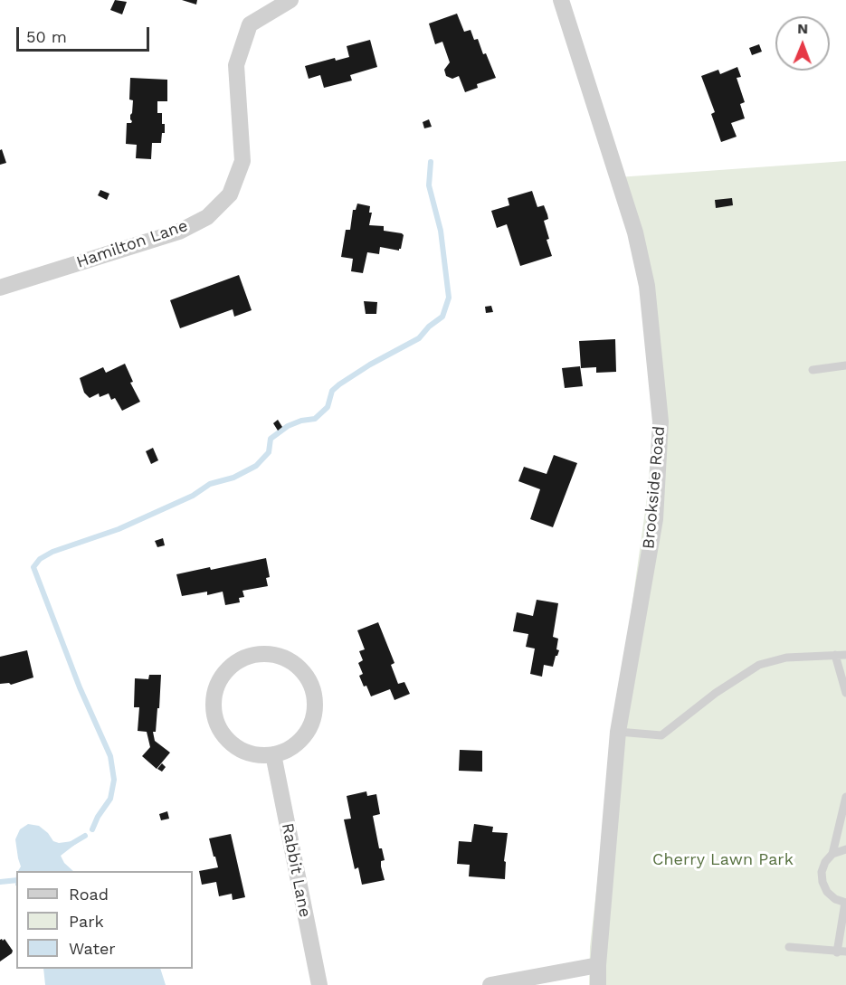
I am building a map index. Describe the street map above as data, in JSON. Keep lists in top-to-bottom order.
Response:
{
  "streets": {
    "street": ["Hamilton Lane", "Brookside Road", "Rabbit Lane"]
  },
  "parks": ["Cherry Lawn Park"],
  "legend": ["Road", "Park", "Water"],
  "scale_bar": "50 m",
  "north": "top"
}
